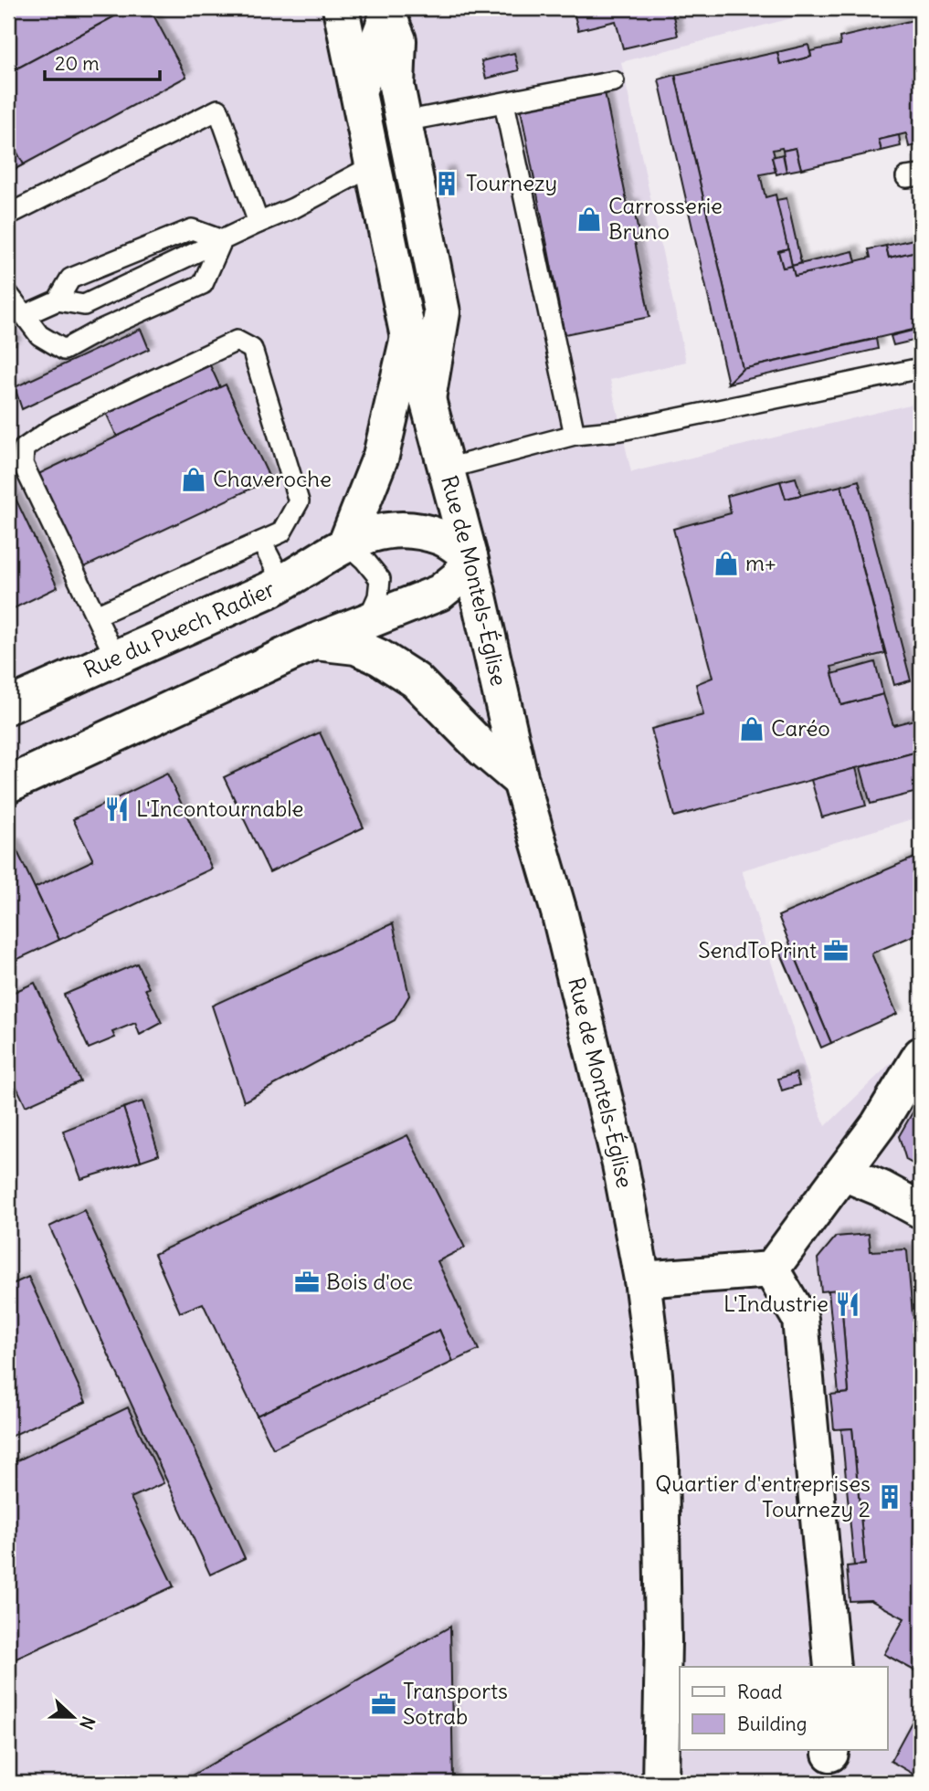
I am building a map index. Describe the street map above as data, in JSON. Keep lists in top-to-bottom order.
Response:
{
  "streets": {
    "street": ["Rue de Montels-Église", "Rue du Puech Radier"]
  },
  "crossings": [
    ["Rue de Montels-Église", "Rue du Puech Radier"]
  ],
  "places": {
    "building": ["Tournezy", "Quartier d'entreprises Tournezy 2"],
    "shop": [
      "Carrosserie Bruno",
      "Chaveroche",
      "m+",
      "Caréo"
    ],
    "restaurant": ["L'Incontournable", "L'Industrie"],
    "office": ["SendToPrint", "Bois d'oc", "Transports Sotrab"]
  },
  "legend": ["Road", "Building"],
  "scale_bar": "20 m",
  "north": "right"
}
